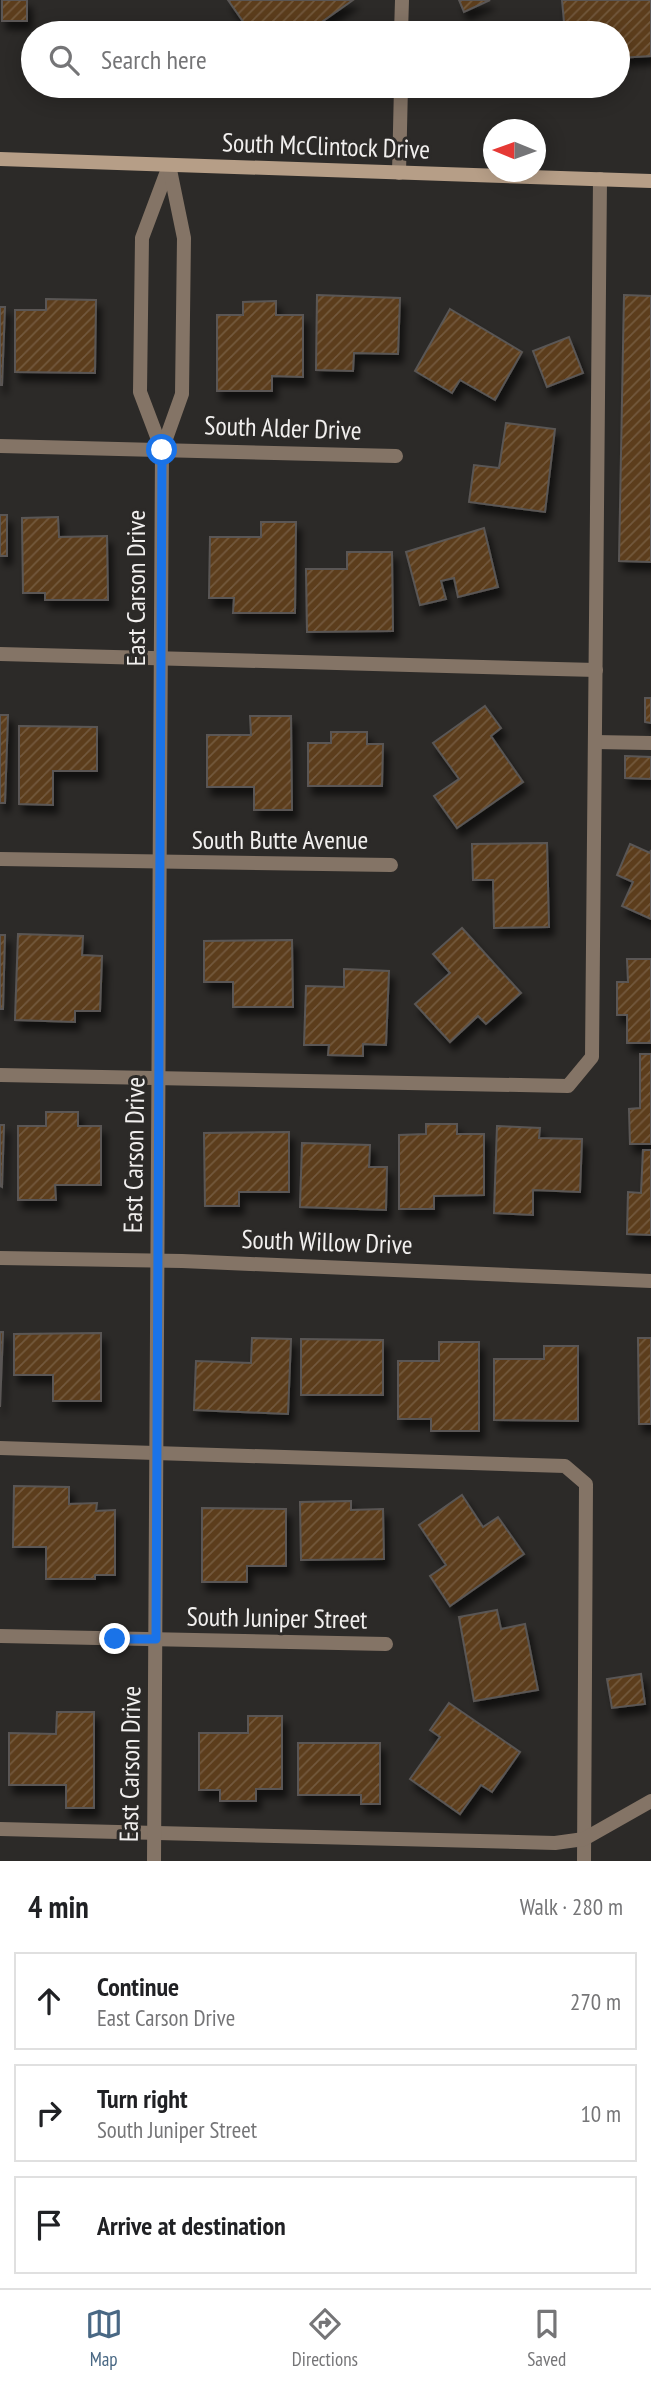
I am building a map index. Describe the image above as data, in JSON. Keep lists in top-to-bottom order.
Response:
{
  "streets": {
    "main road": ["South McClintock Drive"],
    "street": [
      "South Alder Drive",
      "East Carson Drive",
      "South Butte Avenue",
      "South Willow Drive",
      "South Juniper Street"
    ]
  },
  "crossings": [
    ["South McClintock Drive", "East Carson Drive"],
    ["South Alder Drive", "East Carson Drive"],
    ["East Carson Drive", "South Butte Avenue"],
    ["East Carson Drive", "South Willow Drive"],
    ["East Carson Drive", "South Juniper Street"]
  ],
  "north": "left",
  "page": {
    "search": "Search here",
    "heading": ["4 min", "Walk · 280 m"],
    "list": [
      ["Continue", "East Carson Drive", "270 m"],
      ["Turn right", "South Juniper Street", "10 m"],
      "Arrive at destination"
    ],
    "nav": ["Map", "Directions", "Saved"]
  }
}
